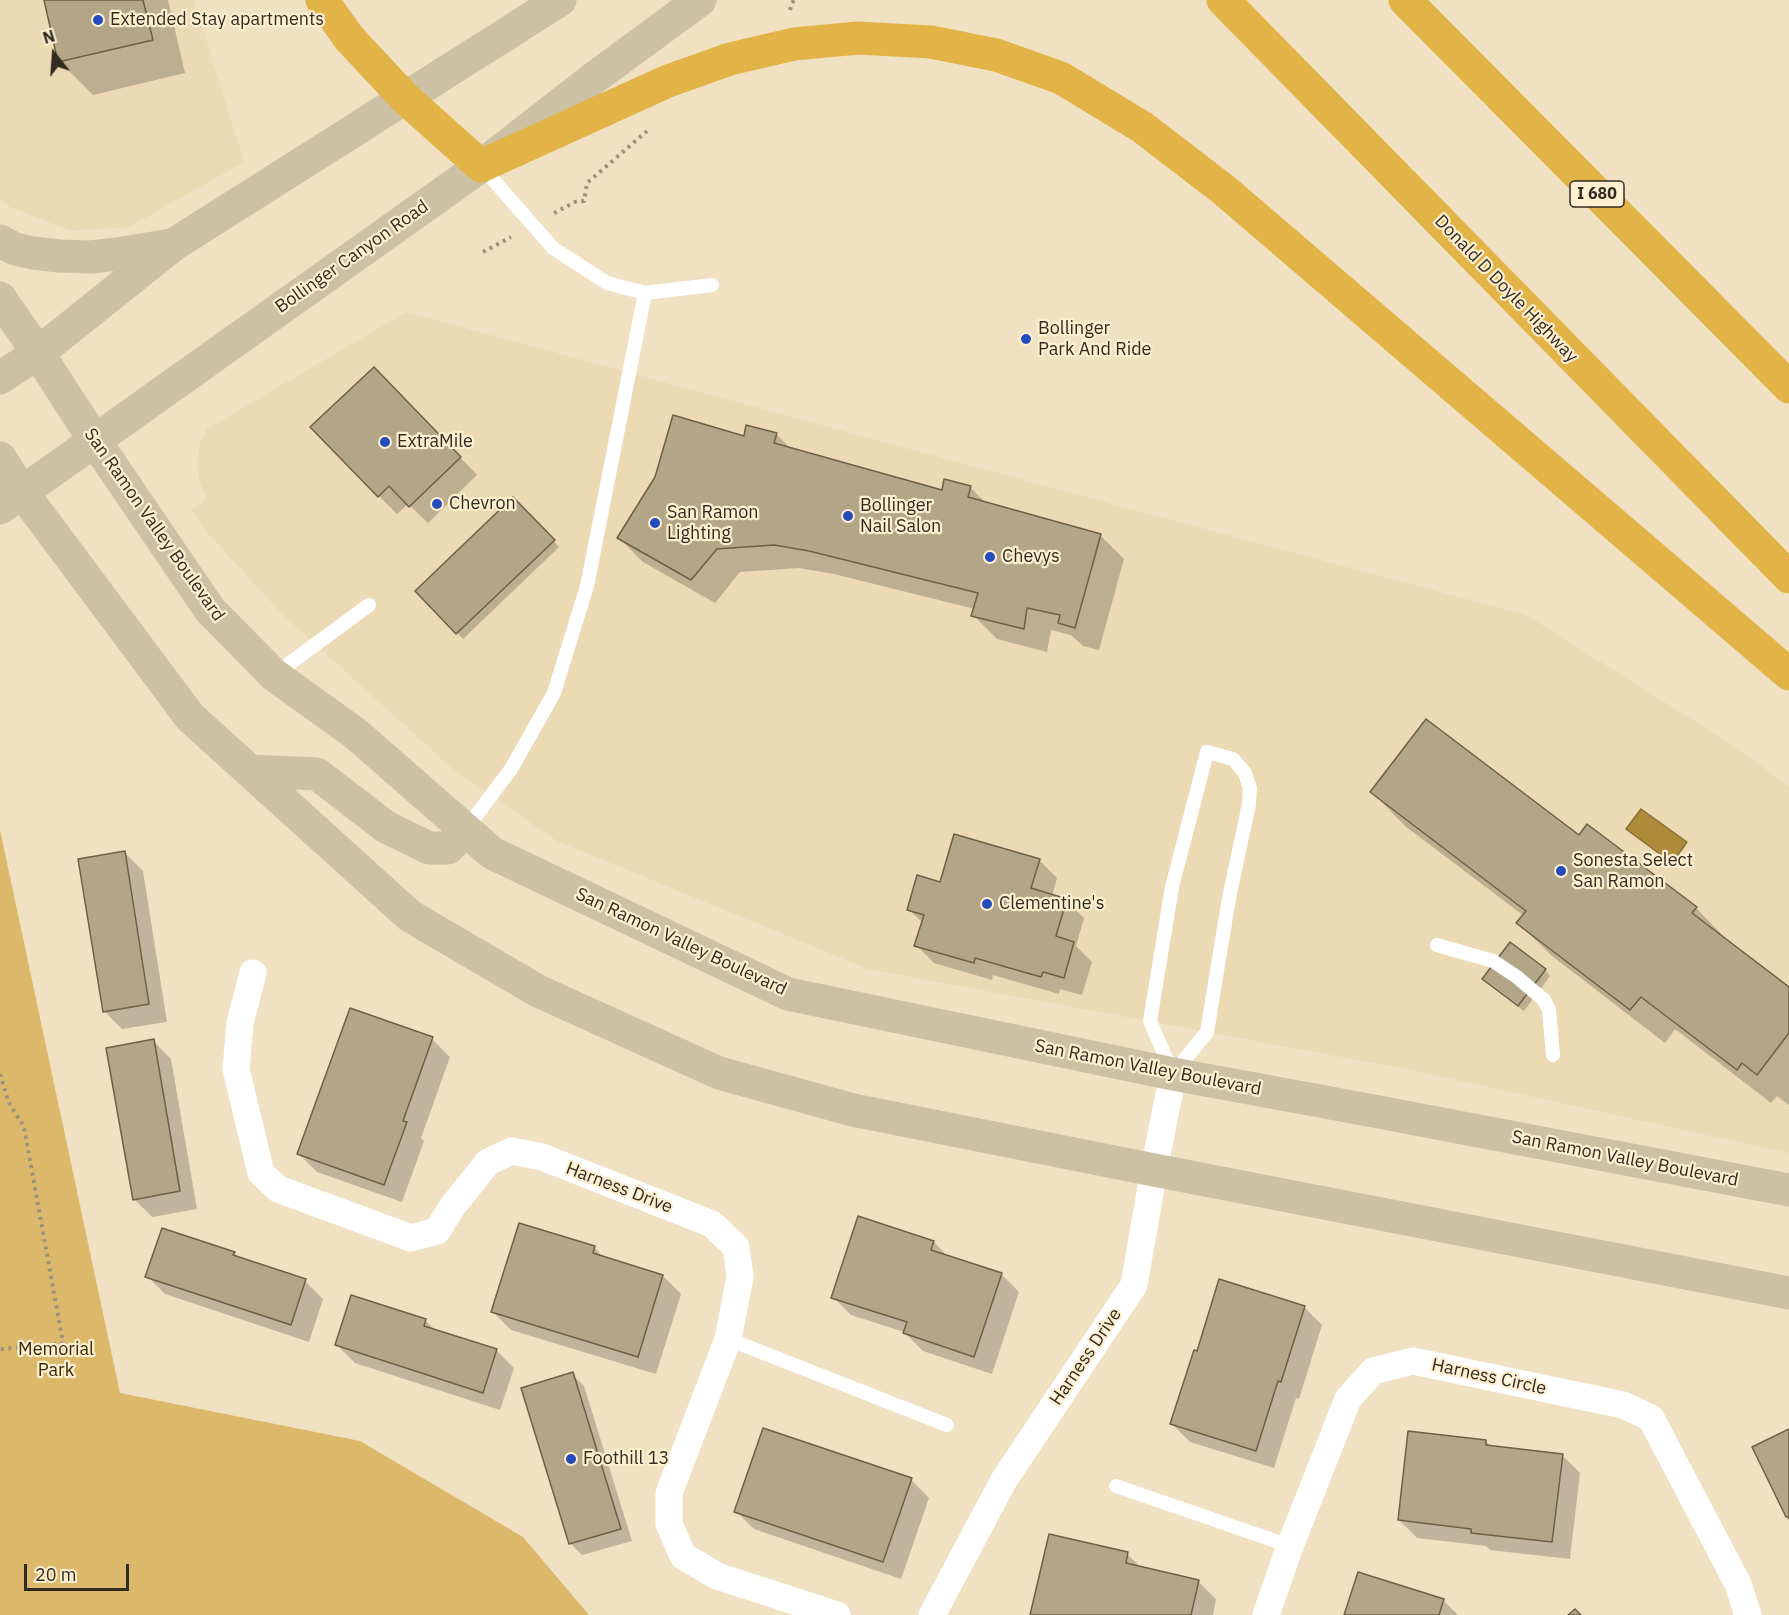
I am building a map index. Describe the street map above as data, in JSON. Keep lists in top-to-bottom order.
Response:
{
  "streets": {
    "highway": ["I 680", "Donald D Doyle Highway"],
    "main road": ["Bollinger Canyon Road", "San Ramon Valley Boulevard"],
    "street": ["Harness Drive", "Harness Circle"]
  },
  "crossings": [
    ["Bollinger Canyon Road", "San Ramon Valley Boulevard"],
    ["San Ramon Valley Boulevard", "Harness Drive"]
  ],
  "parks": ["Memorial Park"],
  "places": [
    "Extended Stay apartments",
    "Bollinger Park And Ride",
    "ExtraMile",
    "Chevron",
    "Bollinger Nail Salon",
    "San Ramon Lighting",
    "Chevys",
    "Sonesta Select San Ramon",
    "Clementine's",
    "Foothill 13"
  ],
  "scale_bar": "20 m",
  "north": "top"
}
